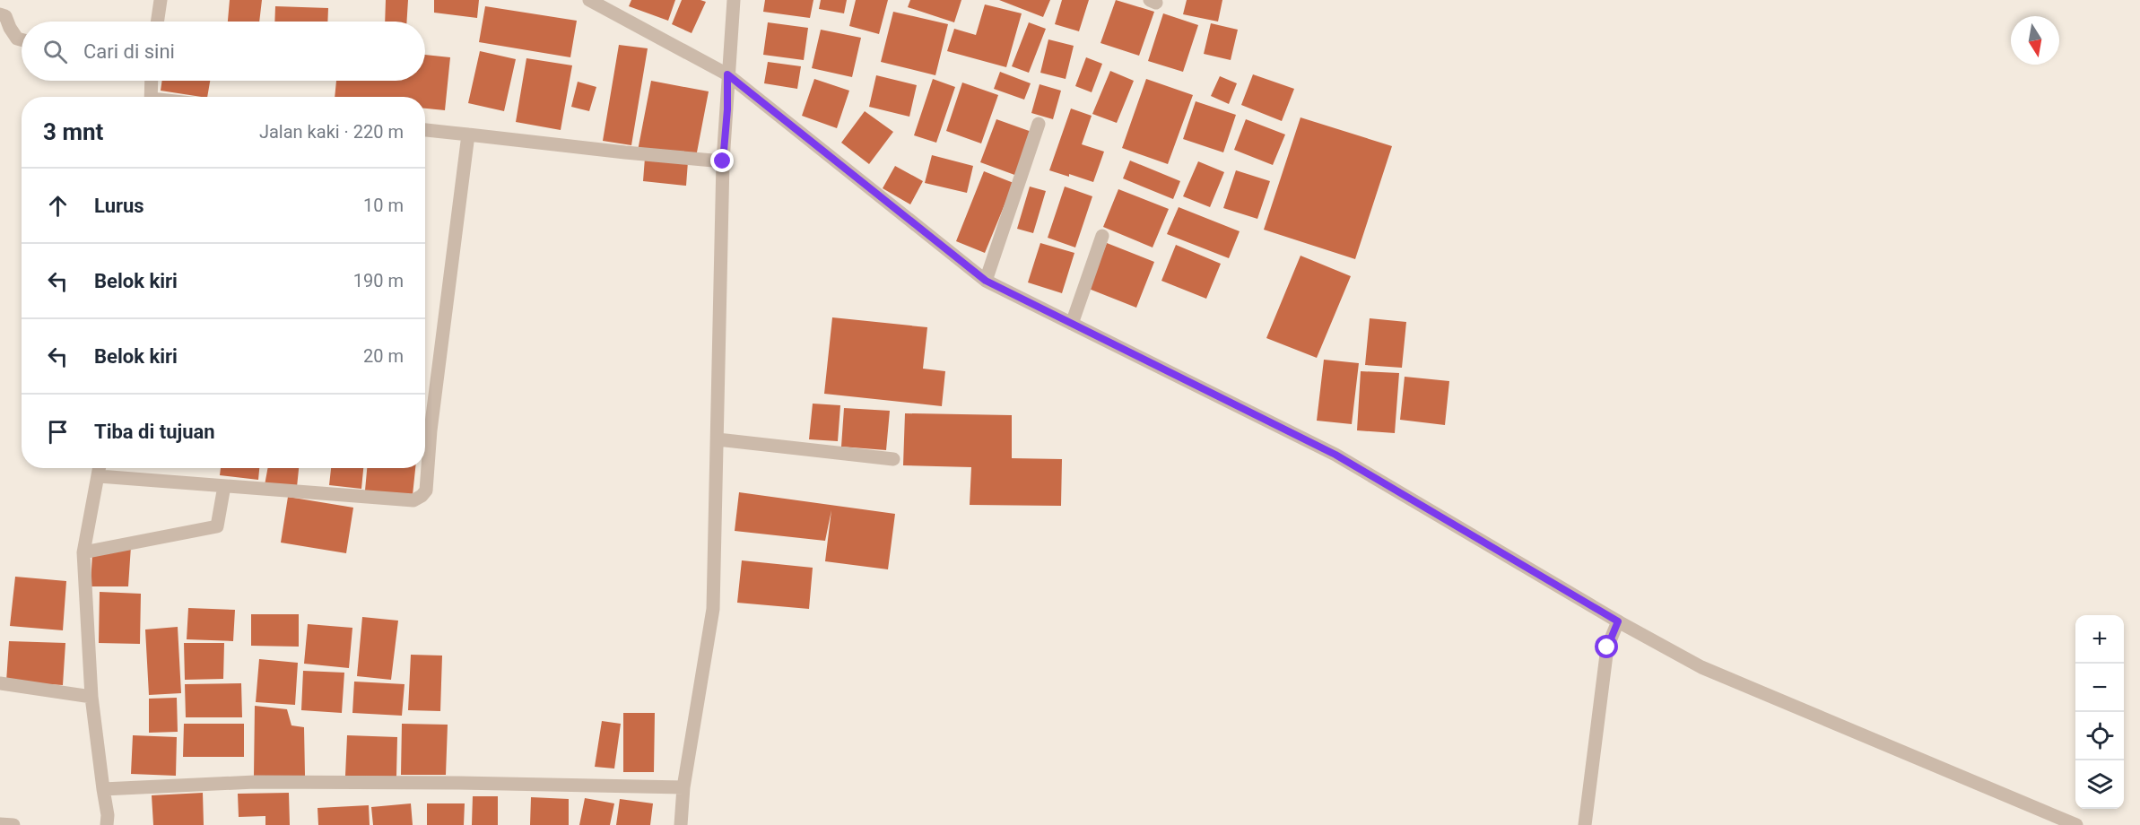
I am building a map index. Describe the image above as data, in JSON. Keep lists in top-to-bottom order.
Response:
{
  "north": "bottom",
  "page": {
    "search": "Cari di sini",
    "heading": ["3 mnt", "Jalan kaki · 220 m"],
    "list": [
      ["Lurus", "10 m"],
      ["Belok kiri", "190 m"],
      ["Belok kiri", "20 m"],
      "Tiba di tujuan"
    ],
    "map_buttons": ["+", "−"]
  }
}
